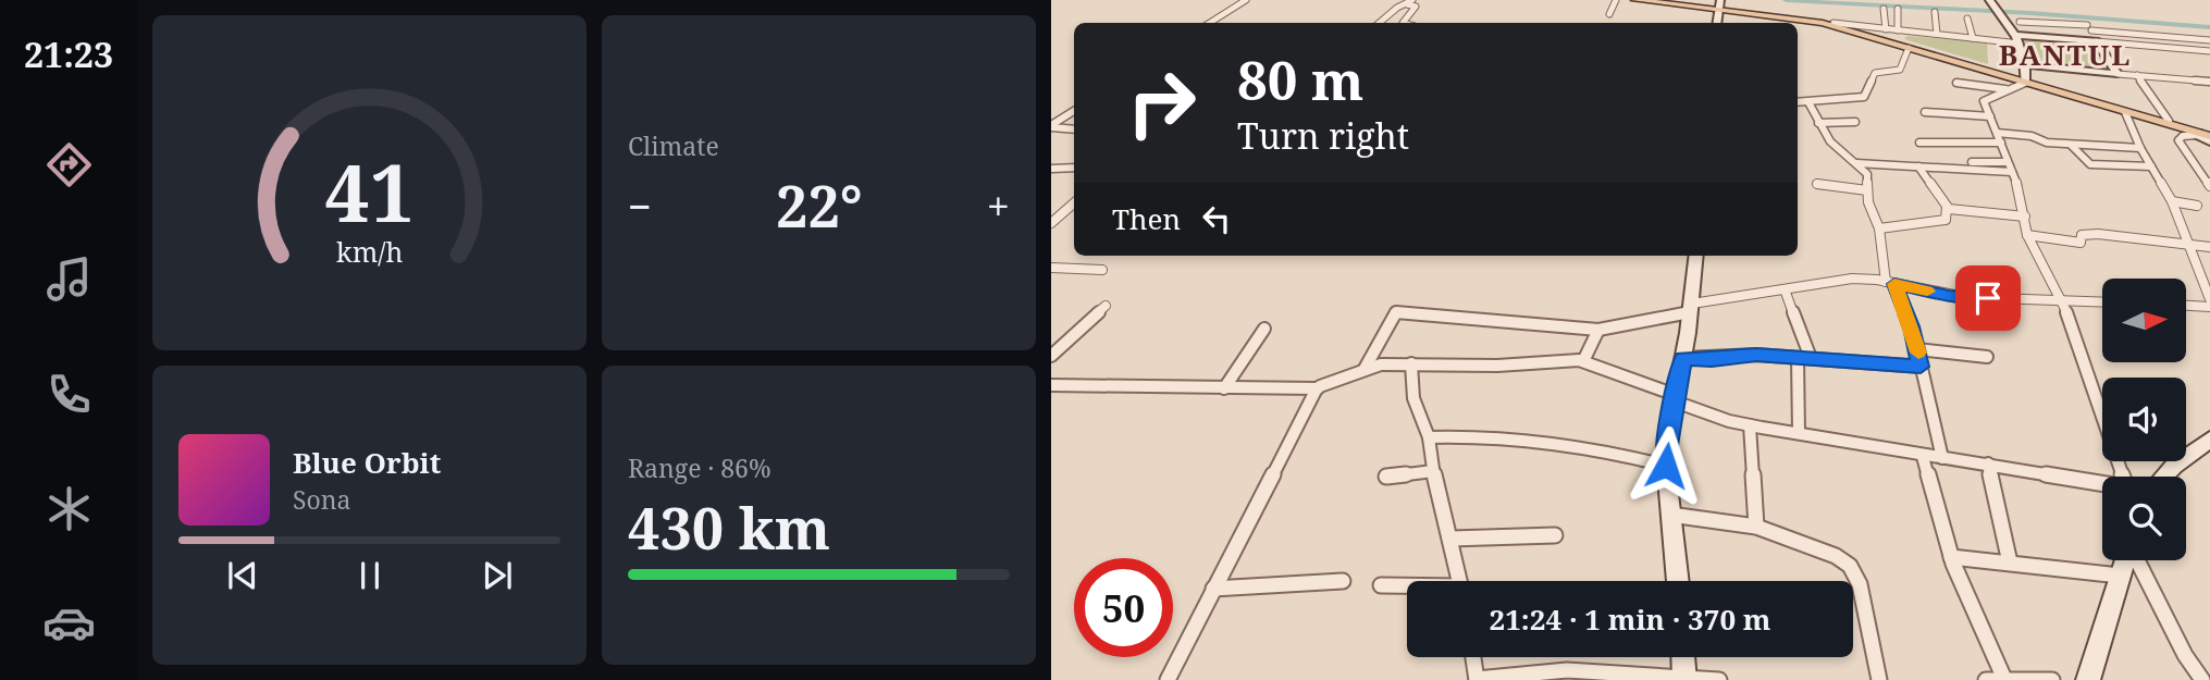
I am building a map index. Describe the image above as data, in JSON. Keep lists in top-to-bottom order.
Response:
{
  "districts": ["BANTUL"],
  "north": "right",
  "page": {
    "tabs": "21:23",
    "tile": [
      "Climate",
      ["Range · 86%", "430 km"]
    ],
    "turn": ["80 m", "Turn right"],
    "heat": ["−", "22°", "+"],
    "then": "Then",
    "song": ["Blue Orbit", "Sona"],
    "limit": "50",
    "trip": "21:24 · 1 min · 370 m",
    "gauge": ["41", "km/h"]
  }
}
